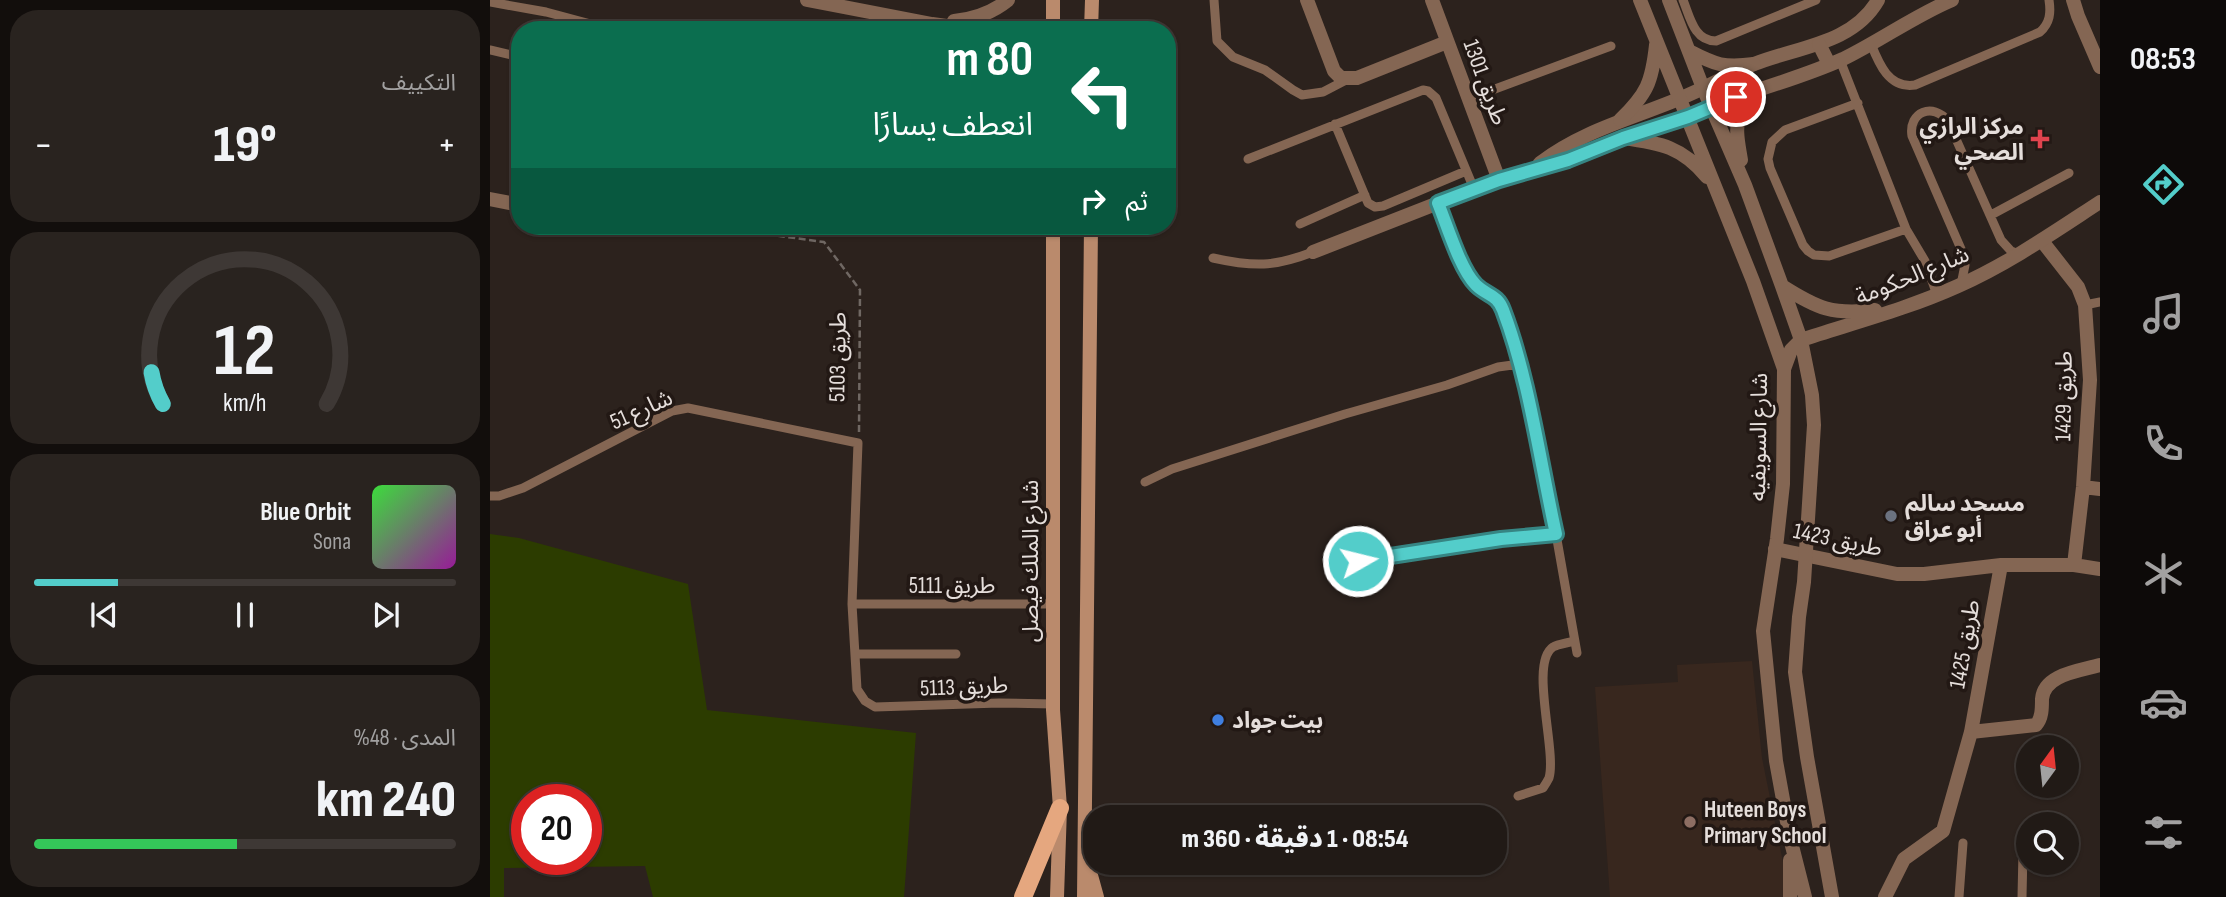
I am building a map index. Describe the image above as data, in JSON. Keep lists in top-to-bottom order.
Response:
{
  "streets": {
    "main road": ["شارع الملك فيصل"],
    "street": [
      "طريق 1301",
      "شارع الحكومة",
      "طريق 1429",
      "شارع السويفيه",
      "طريق 1423",
      "طريق 1425"
    ],
    "lane": ["شارع 51", "طريق 5111", "طريق 5113"],
    "path": ["طريق 5103"]
  },
  "crossings": [
    ["شارع الحكومة", "طريق 1429"],
    ["شارع الحكومة", "شارع السويفيه"],
    ["طريق 5103", "شارع 51"],
    ["طريق 1429", "طريق 1423"],
    ["شارع السويفيه", "طريق 1423"],
    ["طريق 1423", "طريق 1425"],
    ["شارع الملك فيصل", "طريق 5111"],
    ["شارع الملك فيصل", "طريق 5113"]
  ],
  "places": {
    "health": ["مركز الرازي الصحي"],
    "other": ["مسجد سالم أبو عراق", "بيت جواد", "Huteen Boys Primary School"]
  },
  "north": "top",
  "page": {
    "tabs": "08:53",
    "tile": [
      "التكييف",
      ["المدى · 48%", "240 km"]
    ],
    "turn": ["80 m", "انعطف يسارًا"],
    "heat": ["−", "19°", "+"],
    "then": "ثم",
    "song": ["Blue Orbit", "Sona"],
    "limit": "20",
    "trip": "08:54 · 1 دقيقة · 360 m",
    "gauge": ["12", "km/h"]
  }
}
